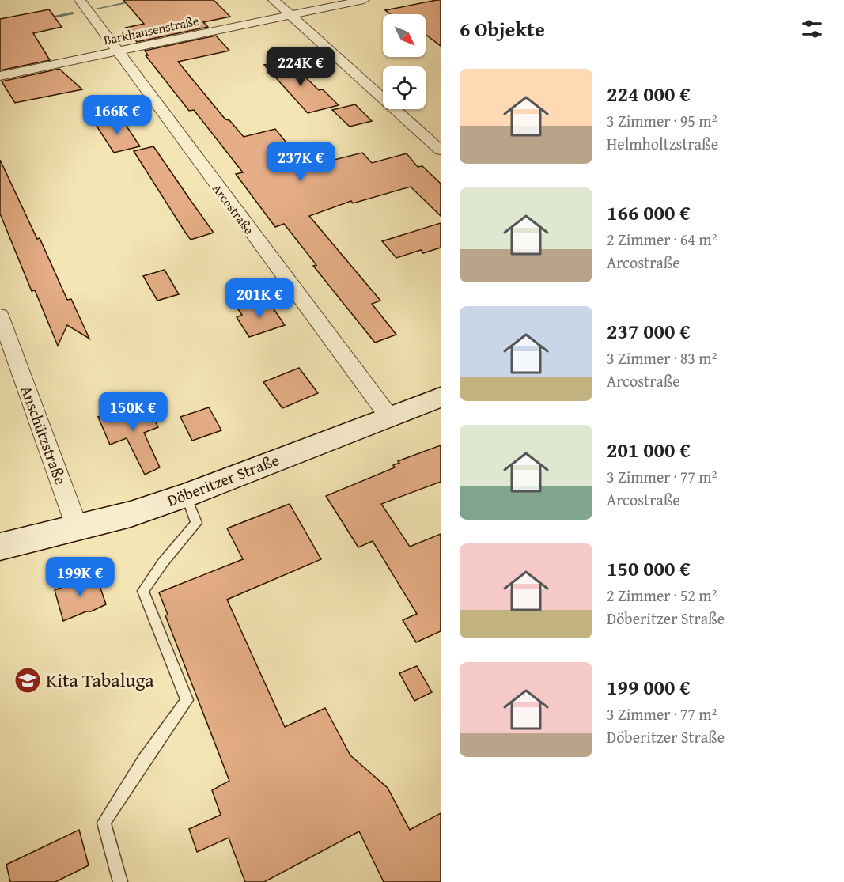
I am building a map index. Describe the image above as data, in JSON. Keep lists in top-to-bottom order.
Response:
{
  "streets": {
    "street": [
      "Barkhausenstraße",
      "Arcostraße",
      "Anschützstraße",
      "Döberitzer Straße"
    ]
  },
  "crossings": [
    ["Barkhausenstraße", "Arcostraße"],
    ["Arcostraße", "Döberitzer Straße"],
    ["Anschützstraße", "Döberitzer Straße"]
  ],
  "places": {
    "school or university": ["Kita Tabaluga"]
  },
  "north": "bottom right",
  "page": {
    "heading": "6 Objekte",
    "price": [
      "224K €",
      "166K €",
      "237K €",
      "201K €",
      "150K €",
      "199K €"
    ],
    "list": [
      {
        "name": "224 000 €",
        "note": "3 Zimmer · 95 m² · Helmholtzstraße"
      },
      {
        "name": "166 000 €",
        "note": "2 Zimmer · 64 m² · Arcostraße"
      },
      {
        "name": "237 000 €",
        "note": "3 Zimmer · 83 m² · Arcostraße"
      },
      {
        "name": "201 000 €",
        "note": "3 Zimmer · 77 m² · Arcostraße"
      },
      {
        "name": "150 000 €",
        "note": "2 Zimmer · 52 m² · Döberitzer Straße"
      },
      {
        "name": "199 000 €",
        "note": "3 Zimmer · 77 m² · Döberitzer Straße"
      }
    ]
  }
}
